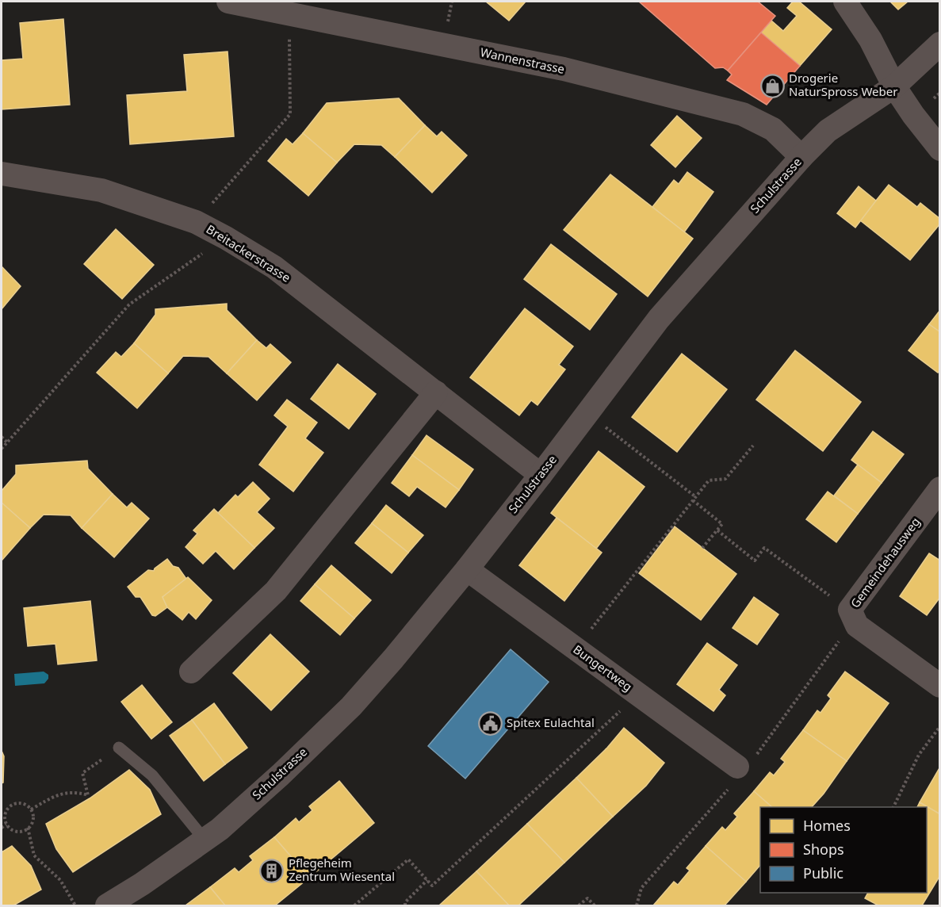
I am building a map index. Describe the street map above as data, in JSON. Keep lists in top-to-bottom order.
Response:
{
  "streets": {
    "street": [
      "Wannenstrasse",
      "Schulstrasse",
      "Breitackerstrasse",
      "Gemeindehausweg",
      "Bungertweg"
    ]
  },
  "crossings": [
    ["Wannenstrasse", "Schulstrasse"],
    ["Schulstrasse", "Breitackerstrasse"],
    ["Schulstrasse", "Bungertweg"]
  ],
  "places": {
    "shop": ["Drogerie NaturSpross Weber"],
    "public building": ["Spitex Eulachtal"],
    "building": ["Pflegeheim Zentrum Wiesental"]
  },
  "legend": ["Homes", "Shops", "Public"]
}
